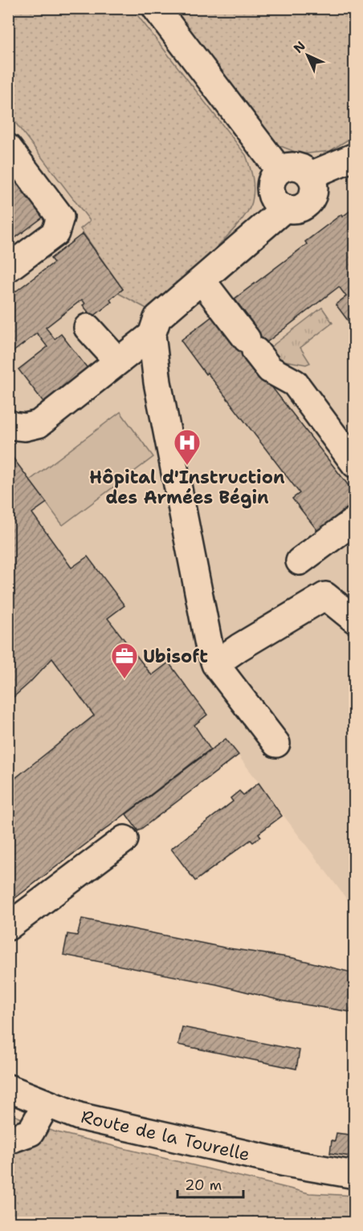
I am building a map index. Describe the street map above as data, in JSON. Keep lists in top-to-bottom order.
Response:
{
  "streets": {
    "street": ["Route de la Tourelle"]
  },
  "places": {
    "hospital": ["Hôpital d'Instruction des Armées Bégin"],
    "office": ["Ubisoft"]
  },
  "scale_bar": "20 m",
  "north": "top left"
}
